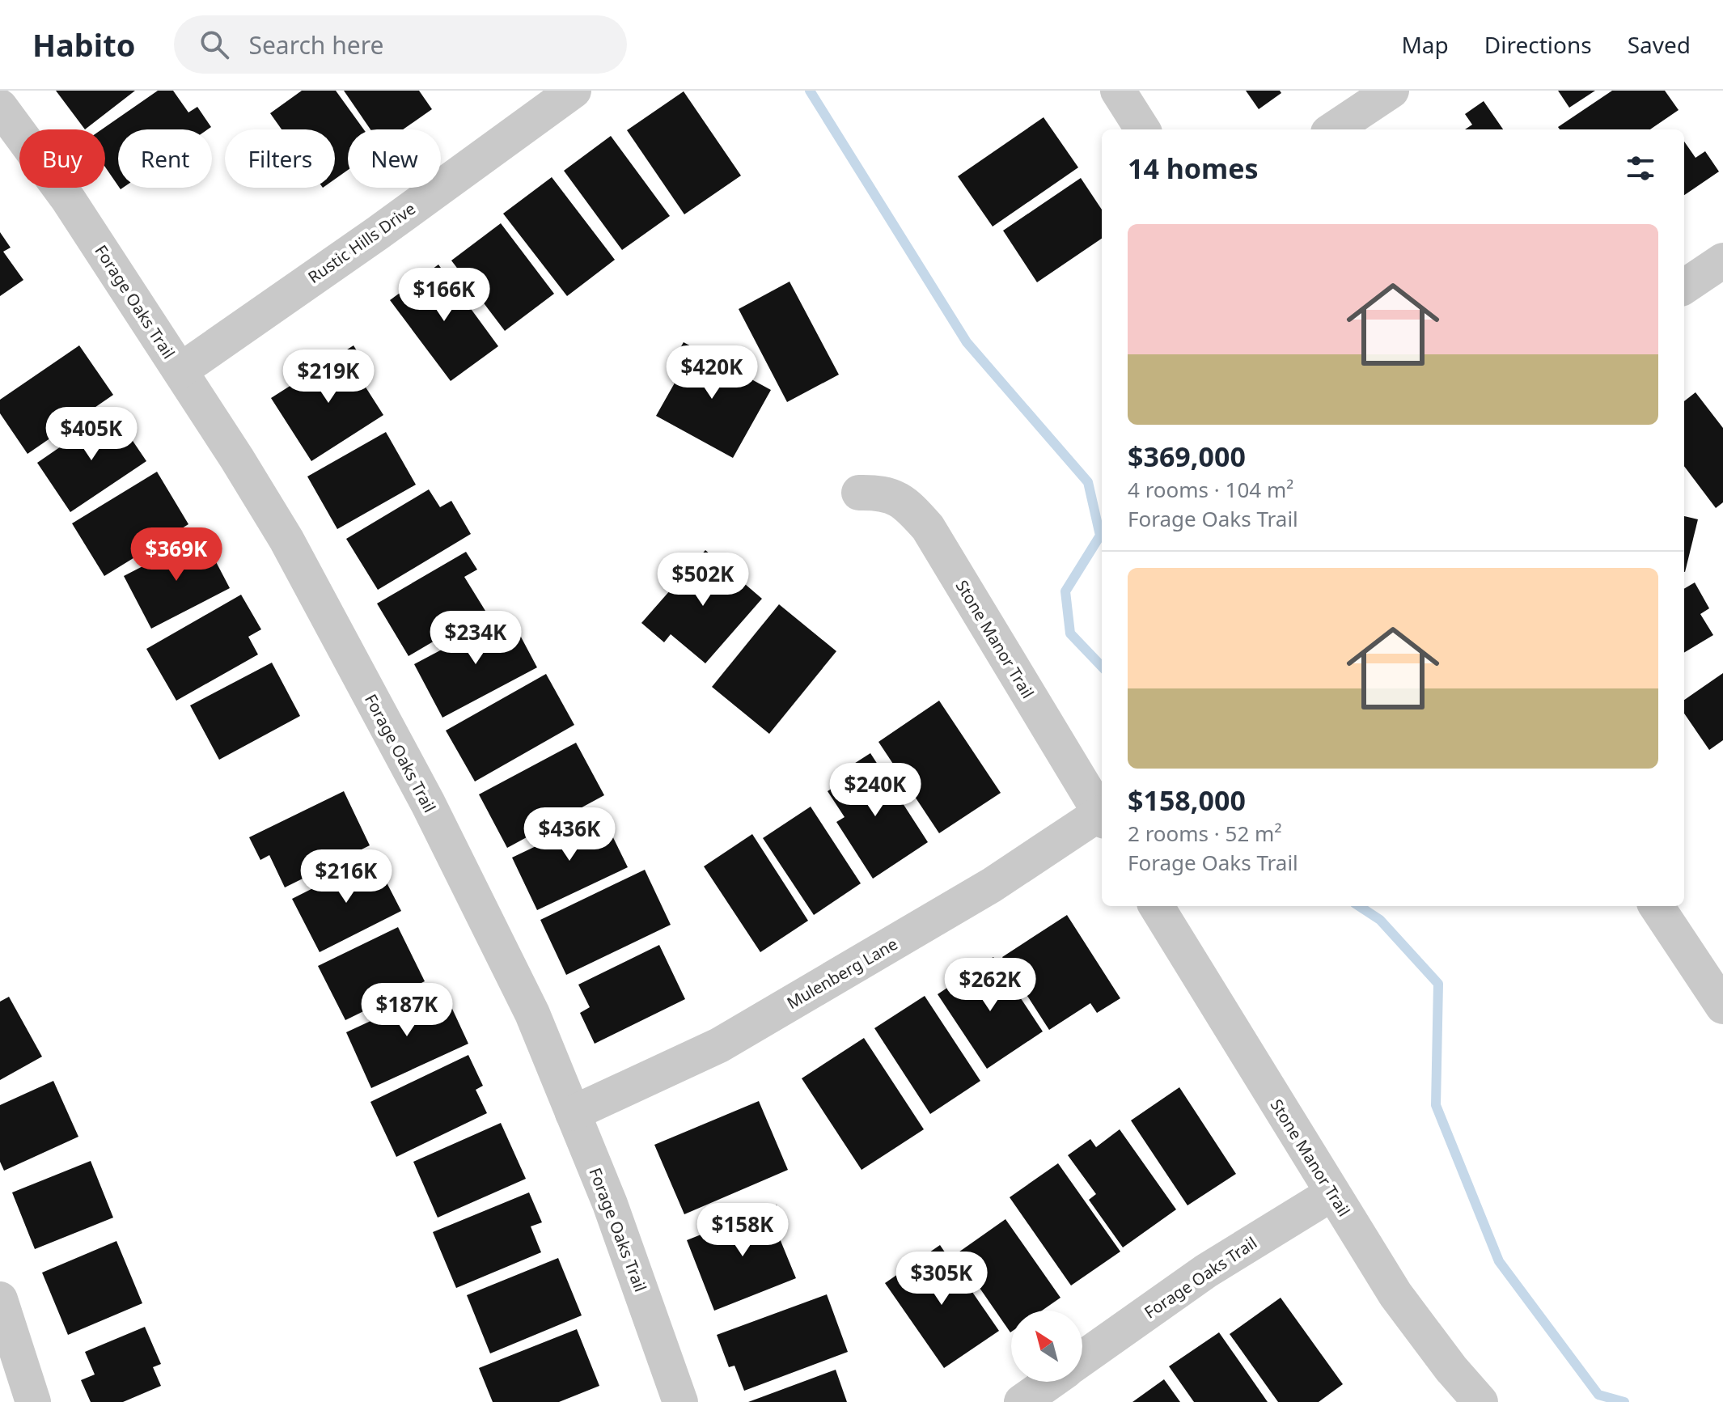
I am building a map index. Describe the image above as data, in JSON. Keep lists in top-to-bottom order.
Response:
{
  "streets": {
    "street": [
      "Rustic Hills Drive",
      "Forage Oaks Trail",
      "Stone Manor Trail",
      "Mulenberg Lane"
    ]
  },
  "crossings": [
    ["Rustic Hills Drive", "Forage Oaks Trail"],
    ["Forage Oaks Trail", "Stone Manor Trail"],
    ["Forage Oaks Trail", "Mulenberg Lane"]
  ],
  "north": "top left",
  "page": {
    "header": "Habito",
    "search": "Search here",
    "nav": ["Map", "Directions", "Saved"],
    "chip": [
      "Buy",
      "Rent",
      "Filters",
      "New"
    ],
    "heading": "14 homes",
    "list": [
      {
        "name": "$369,000",
        "note": "4 rooms · 104 m² · Forage Oaks Trail"
      },
      {
        "name": "$158,000",
        "note": "2 rooms · 52 m² · Forage Oaks Trail"
      }
    ],
    "price": [
      "$166K",
      "$420K",
      "$219K",
      "$405K",
      "$369K",
      "$502K",
      "$234K",
      "$240K",
      "$436K",
      "$216K",
      "$262K",
      "$187K",
      "$158K",
      "$305K"
    ]
  }
}
